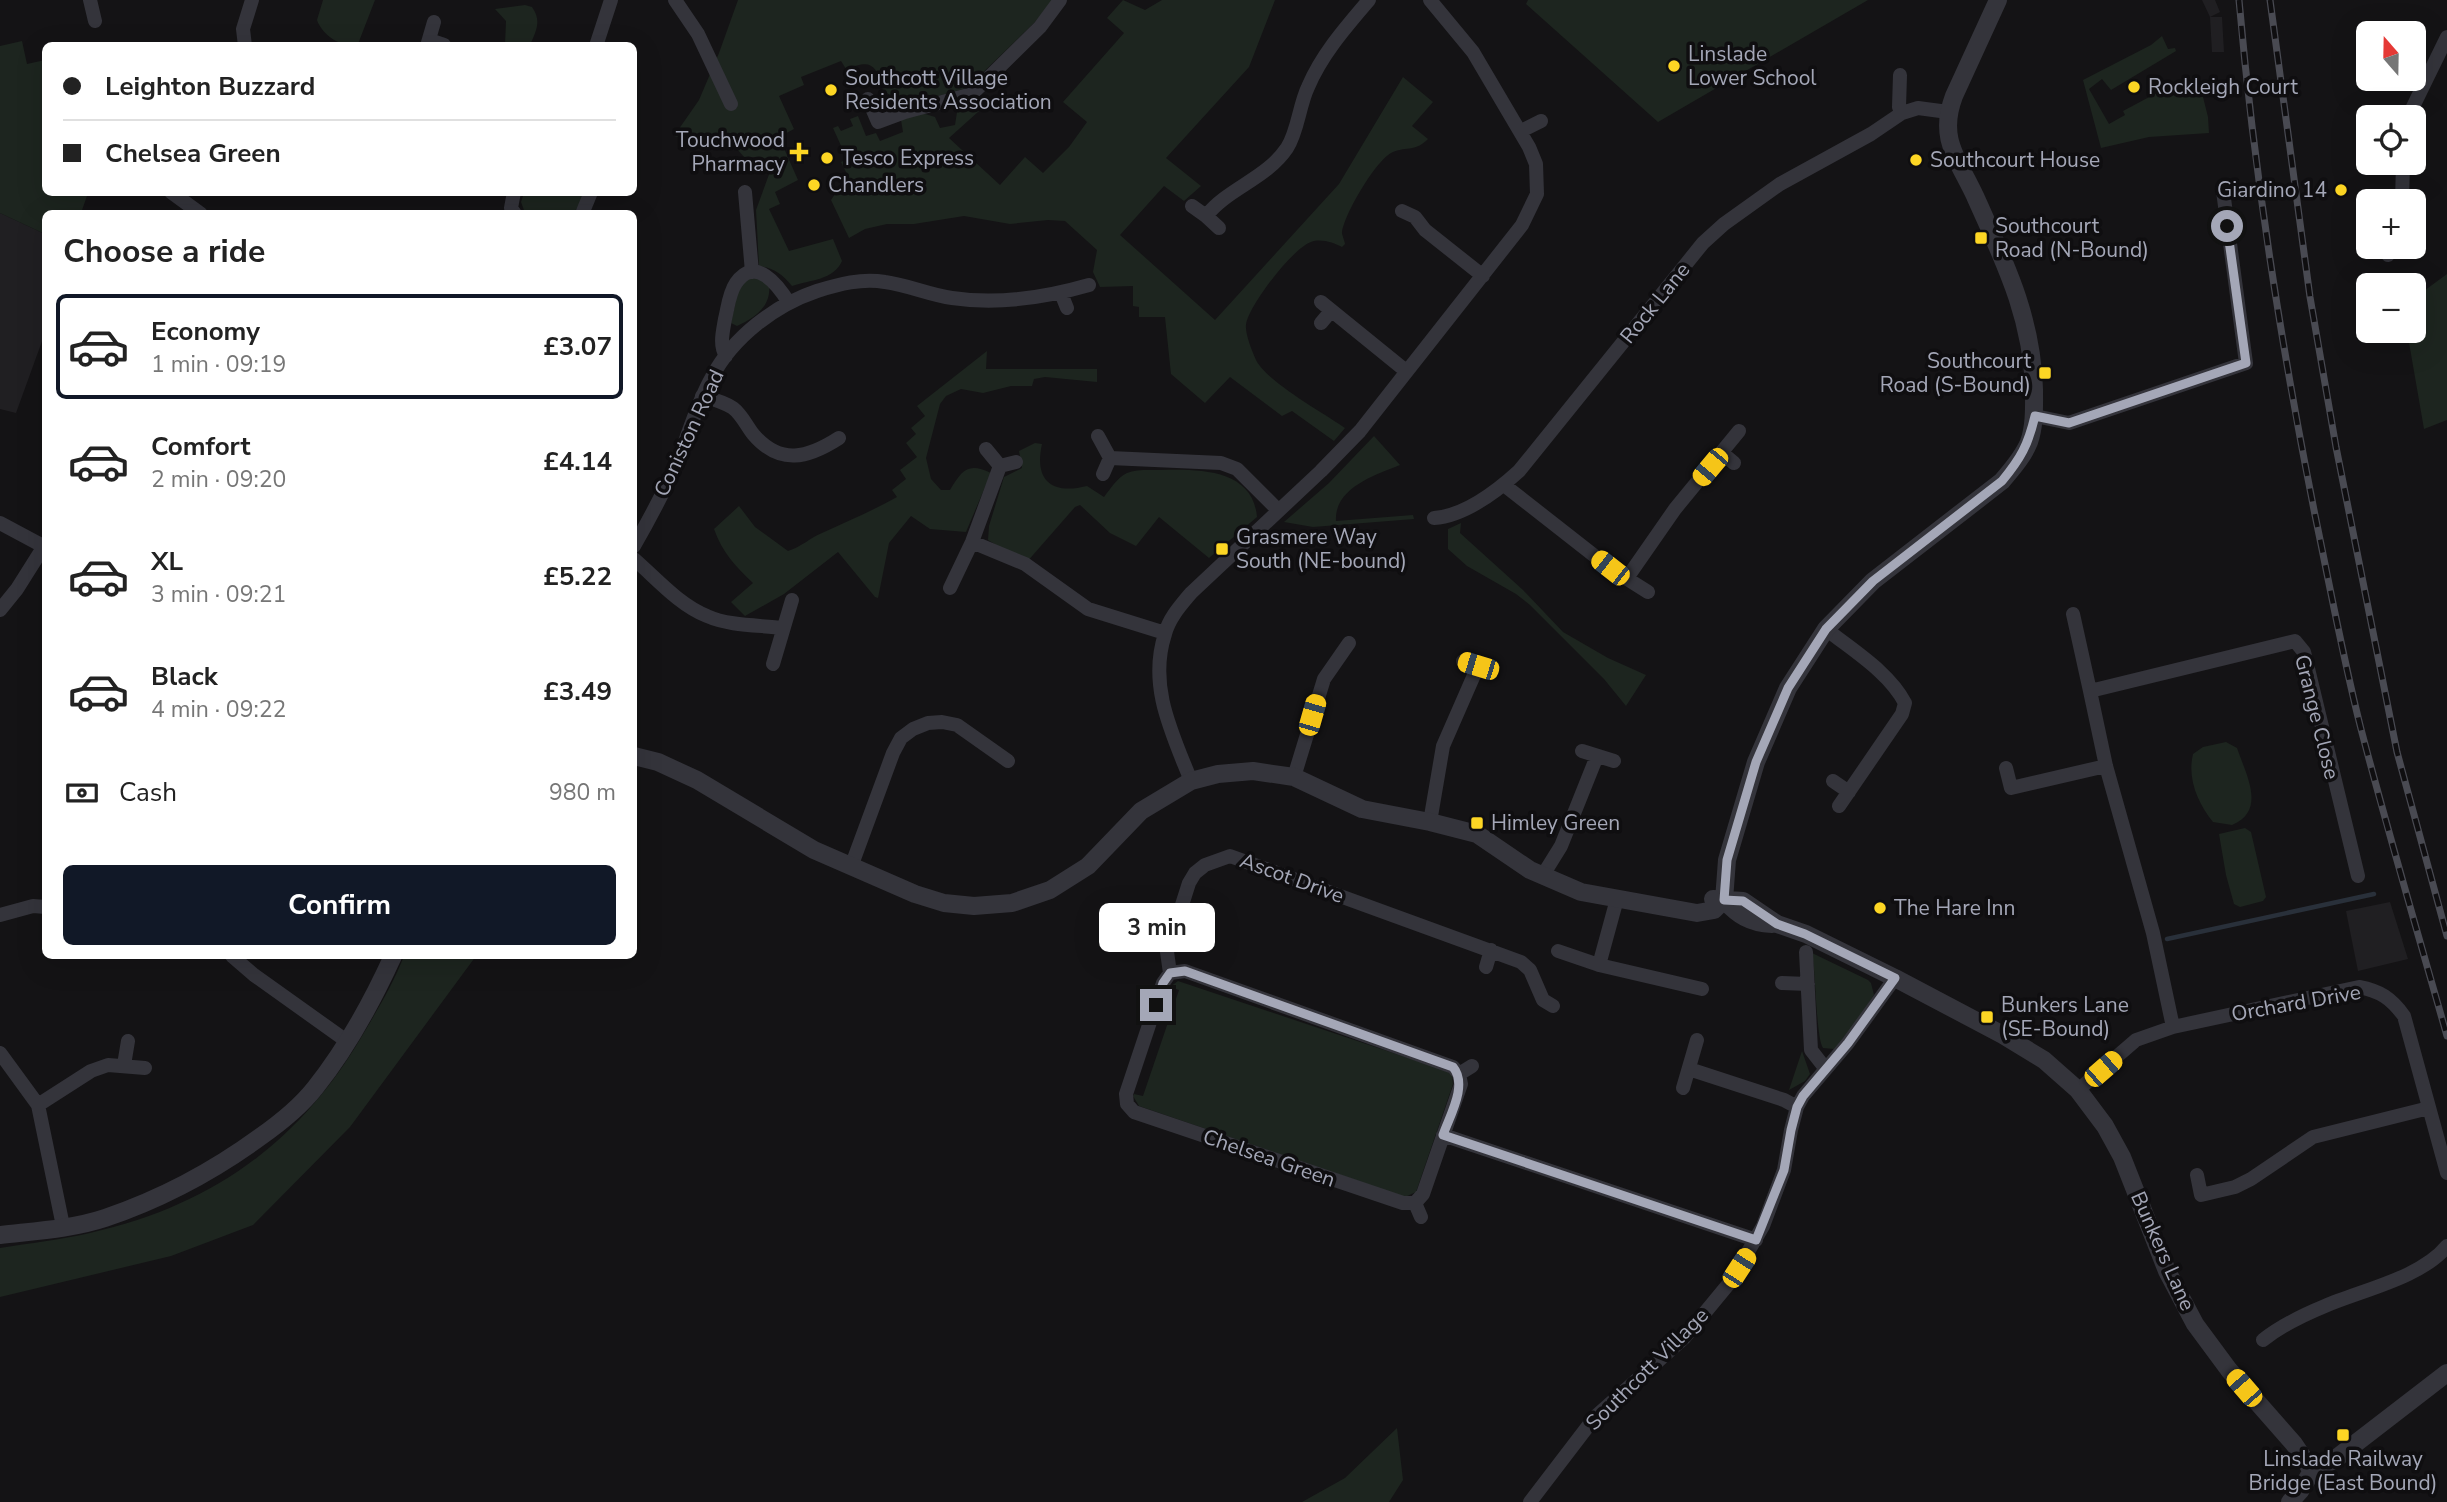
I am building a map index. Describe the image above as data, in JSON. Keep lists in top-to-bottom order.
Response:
{
  "streets": {
    "street": [
      "Rock Lane",
      "Coniston Road",
      "Grange Close",
      "Ascot Drive",
      "Orchard Drive",
      "Chelsea Green",
      "Bunkers Lane",
      "Southcott Village"
    ]
  },
  "crossings": [
    ["Ascot Drive", "Chelsea Green"],
    ["Orchard Drive", "Bunkers Lane"]
  ],
  "places": {
    "other": [
      "Linslade Lower School",
      "Rockleigh Court",
      "Southcott Village Residents Association",
      "Tesco Express",
      "Southcourt House",
      "Chandlers",
      "Giardino 14",
      "The Hare Inn"
    ],
    "health": ["Touchwood Pharmacy"],
    "transit": [
      "Southcourt Road (N-Bound)",
      "Southcourt Road (S-Bound)",
      "Grasmere Way South (NE-bound)",
      "Himley Green",
      "Bunkers Lane (SE-Bound)",
      "Linslade Railway Bridge (East Bound)"
    ]
  },
  "north": "top",
  "page": {
    "map_buttons": ["+", "−"],
    "banner": ["Leighton Buzzard", "Chelsea Green"],
    "heading": "Choose a ride",
    "list": [
      {
        "name": "Economy",
        "note": "1 min · 09:19",
        "value": "£3.07"
      },
      {
        "name": "Comfort",
        "note": "2 min · 09:20",
        "value": "£4.14"
      },
      {
        "name": "XL",
        "note": "3 min · 09:21",
        "value": "£5.22"
      },
      {
        "name": "Black",
        "note": "4 min · 09:22",
        "value": "£3.49"
      }
    ],
    "pay": ["Cash", "980 m"],
    "buttons": "Confirm",
    "bubble": "3 min"
  }
}
